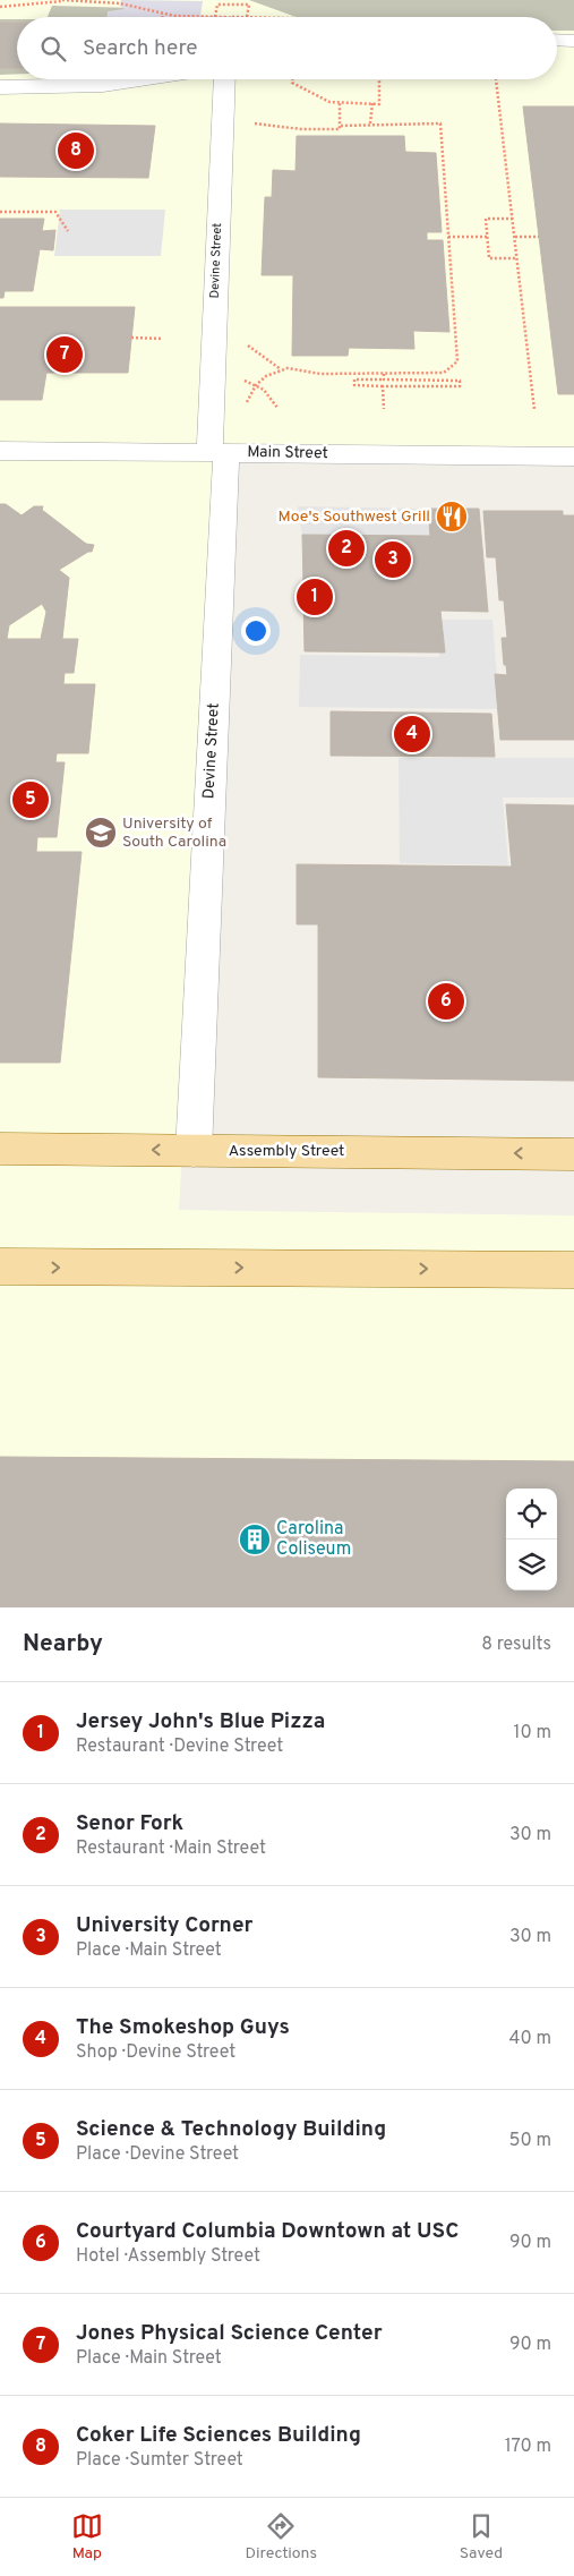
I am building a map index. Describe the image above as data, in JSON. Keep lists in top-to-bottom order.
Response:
{
  "streets": {
    "main road": ["Assembly Street"],
    "street": ["Devine Street", "Main Street"]
  },
  "crossings": [
    ["Devine Street", "Main Street"],
    ["Devine Street", "Assembly Street"]
  ],
  "places": {
    "restaurant": ["Moe's Southwest Grill"],
    "school or university": ["University of South Carolina"],
    "building": ["Carolina Coliseum"]
  },
  "page": {
    "search": "Search here",
    "pins": [
      "8",
      "7",
      "2",
      "3",
      "1",
      "4",
      "5",
      "6"
    ],
    "heading": ["Nearby", "8 results"],
    "list": [
      {
        "mark": "1",
        "name": "Jersey John's Blue Pizza",
        "note": "Restaurant · Devine Street",
        "value": "10 m"
      },
      {
        "mark": "2",
        "name": "Senor Fork",
        "note": "Restaurant · Main Street",
        "value": "30 m"
      },
      {
        "mark": "3",
        "name": "University Corner",
        "note": "Place · Main Street",
        "value": "30 m"
      },
      {
        "mark": "4",
        "name": "The Smokeshop Guys",
        "note": "Shop · Devine Street",
        "value": "40 m"
      },
      {
        "mark": "5",
        "name": "Science & Technology Building",
        "note": "Place · Devine Street",
        "value": "50 m"
      },
      {
        "mark": "6",
        "name": "Courtyard Columbia Downtown at USC",
        "note": "Hotel · Assembly Street",
        "value": "90 m"
      },
      {
        "mark": "7",
        "name": "Jones Physical Science Center",
        "note": "Place · Main Street",
        "value": "90 m"
      },
      {
        "mark": "8",
        "name": "Coker Life Sciences Building",
        "note": "Place · Sumter Street",
        "value": "170 m"
      }
    ],
    "nav": ["Map", "Directions", "Saved"]
  }
}
